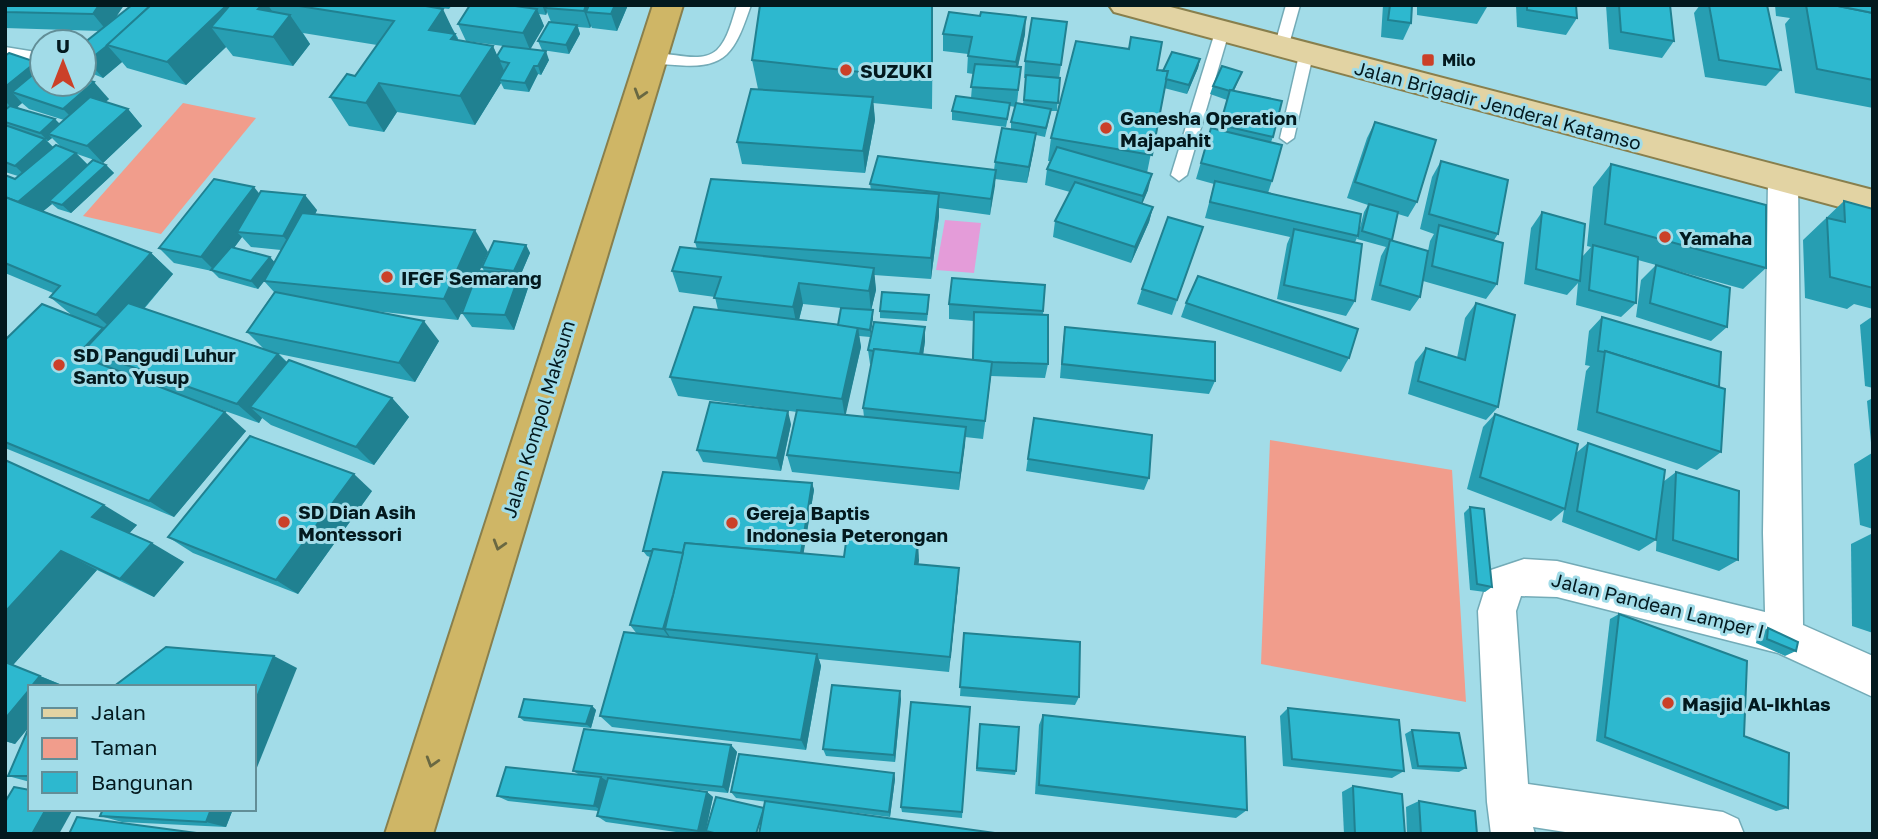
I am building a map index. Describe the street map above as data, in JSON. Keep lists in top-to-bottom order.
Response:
{
  "streets": {
    "highway": ["Jalan Kompol Maksum"],
    "main road": ["Jalan Brigadir Jenderal Katamso"],
    "street": ["Jalan Pandean Lamper I"]
  },
  "crossings": [
    ["Jalan Brigadir Jenderal Katamso", "Jalan Pandean Lamper I"]
  ],
  "one_way": ["Jalan Kompol Maksum"],
  "places": {
    "transit": ["Milo"],
    "other": [
      "SUZUKI",
      "Ganesha Operation Majapahit",
      "Yamaha",
      "IFGF Semarang",
      "SD Pangudi Luhur Santo Yusup",
      "SD Dian Asih Montessori",
      "Gereja Baptis Indonesia Peterongan",
      "Masjid Al-Ikhlas"
    ]
  },
  "legend": ["Jalan", "Taman", "Bangunan"],
  "north": "top"
}
